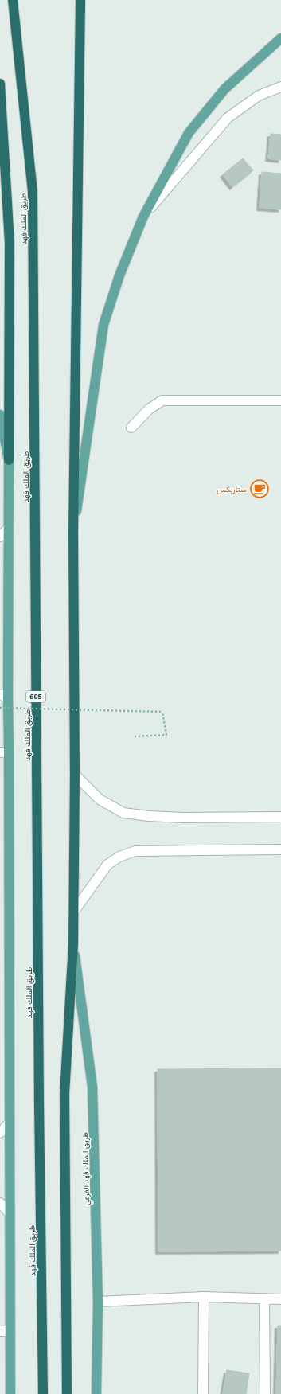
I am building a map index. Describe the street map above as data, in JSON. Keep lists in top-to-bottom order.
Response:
{
  "streets": {
    "highway": ["طريق الملك فهد", "605"],
    "main road": ["طريق الملك فهد الفرعي"]
  },
  "places": {
    "cafe": ["ستاربكس"]
  }
}
